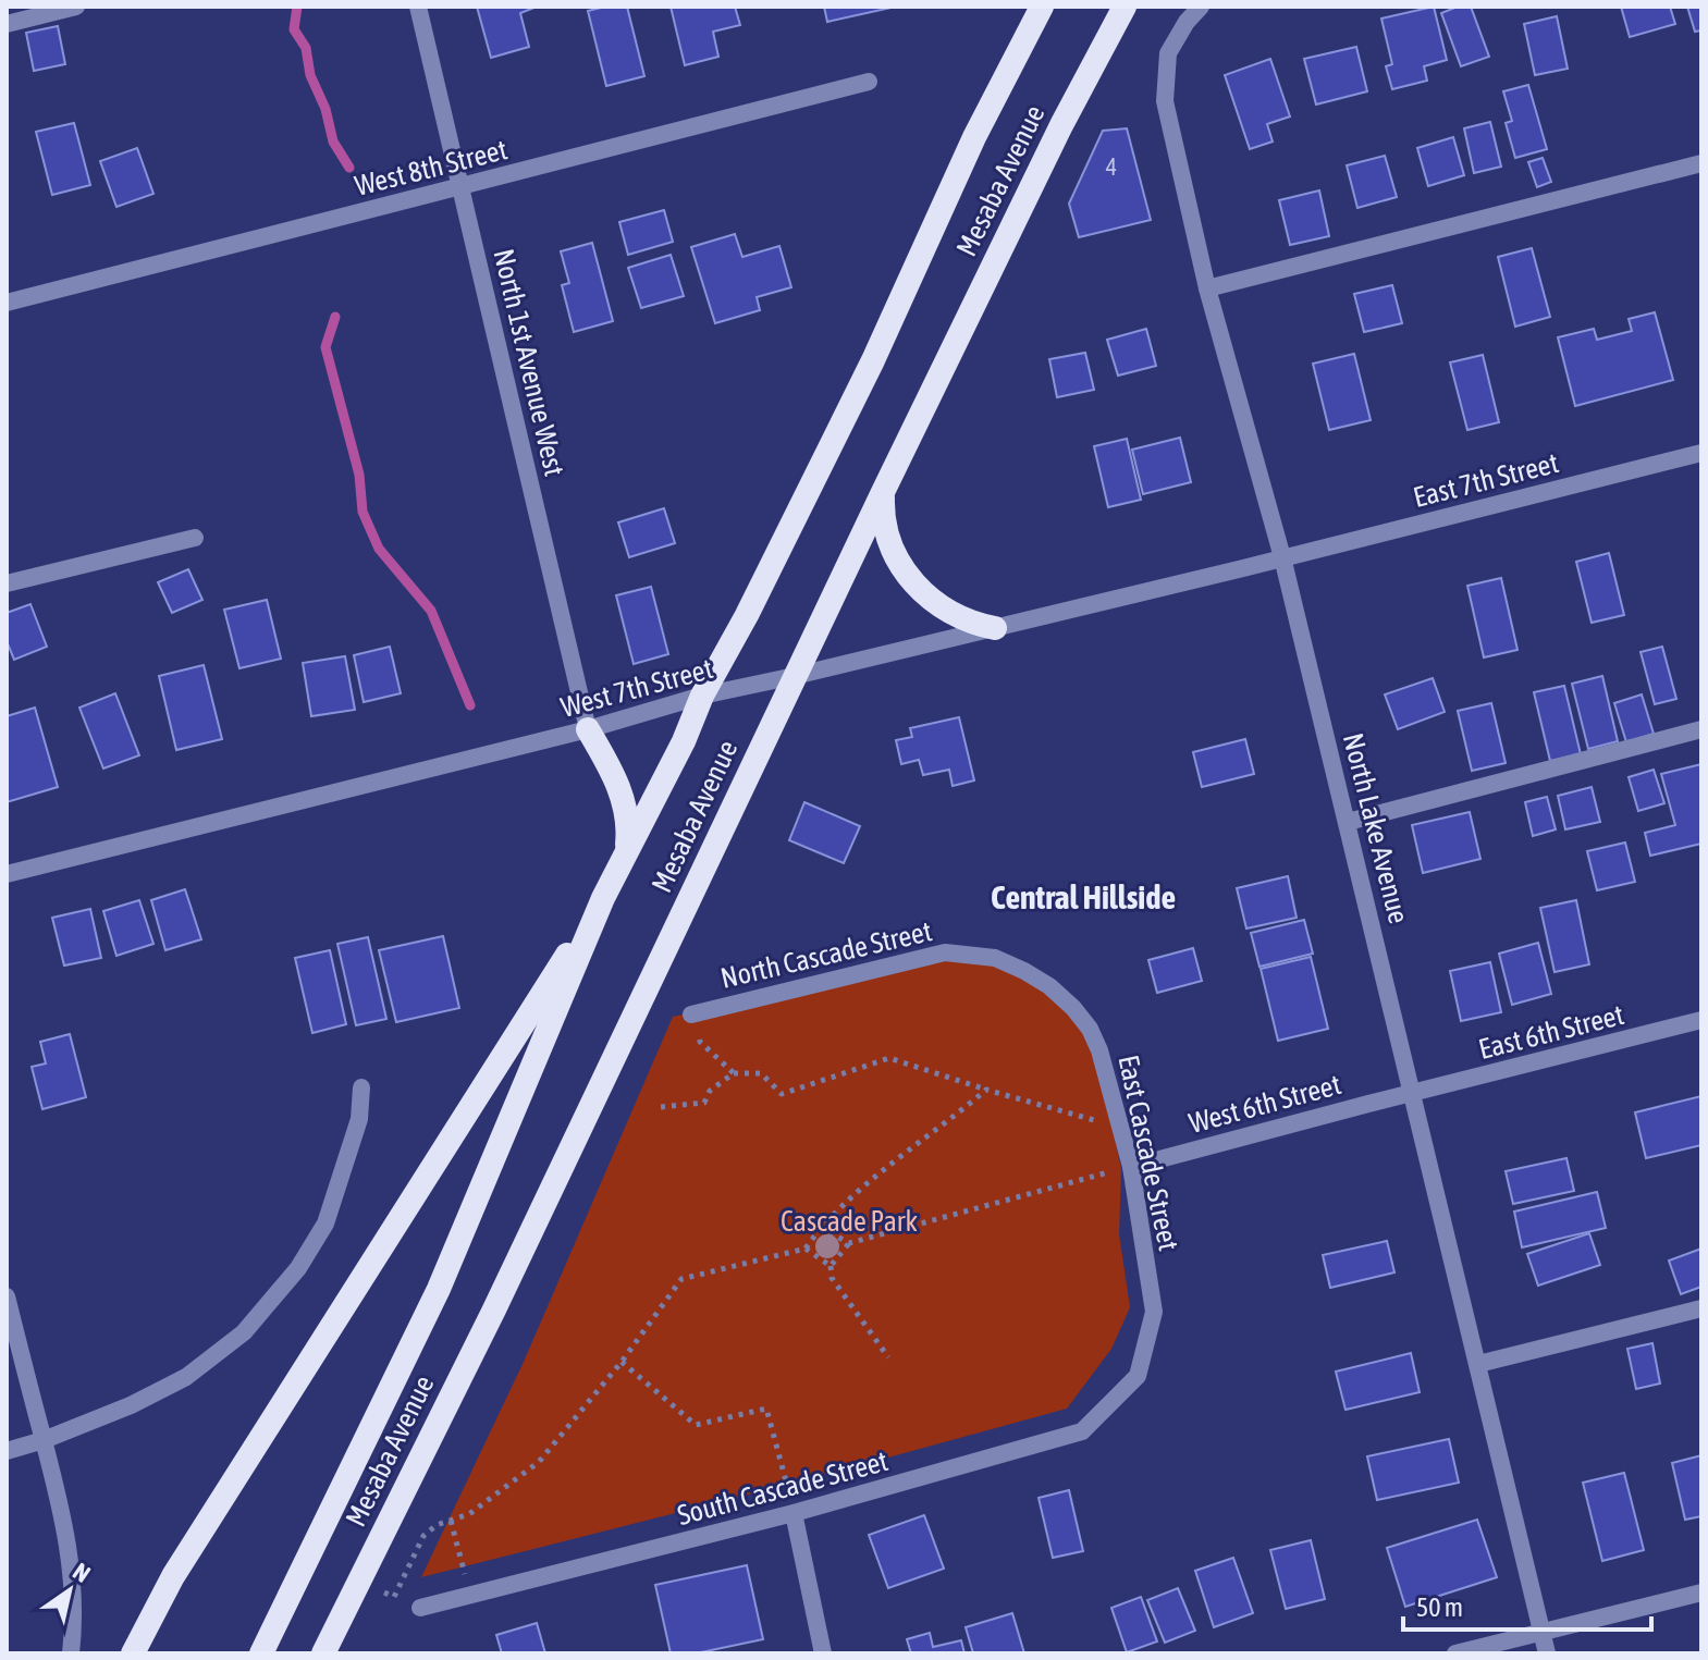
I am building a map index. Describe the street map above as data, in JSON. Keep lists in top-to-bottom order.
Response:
{
  "streets": {
    "highway": ["Mesaba Avenue"],
    "street": [
      "West 8th Street",
      "North 1st Avenue West",
      "East 7th Street",
      "West 7th Street",
      "North Lake Avenue",
      "North Cascade Street",
      "East 6th Street",
      "West 6th Street",
      "East Cascade Street",
      "South Cascade Street"
    ]
  },
  "crossings": [
    ["West 8th Street", "North 1st Avenue West"],
    ["Mesaba Avenue", "West 7th Street"],
    ["North 1st Avenue West", "West 7th Street"],
    ["East 7th Street", "West 7th Street"],
    ["East 7th Street", "North Lake Avenue"],
    ["West 7th Street", "North Lake Avenue"],
    ["North Lake Avenue", "East 6th Street"],
    ["North Lake Avenue", "West 6th Street"],
    ["North Cascade Street", "East Cascade Street"],
    ["East 6th Street", "West 6th Street"],
    ["West 6th Street", "East Cascade Street"],
    ["East Cascade Street", "South Cascade Street"]
  ],
  "districts": ["Central Hillside"],
  "parks": ["Cascade Park"],
  "house_numbers": ["4"],
  "scale_bar": "50 m",
  "north": "top right"
}
